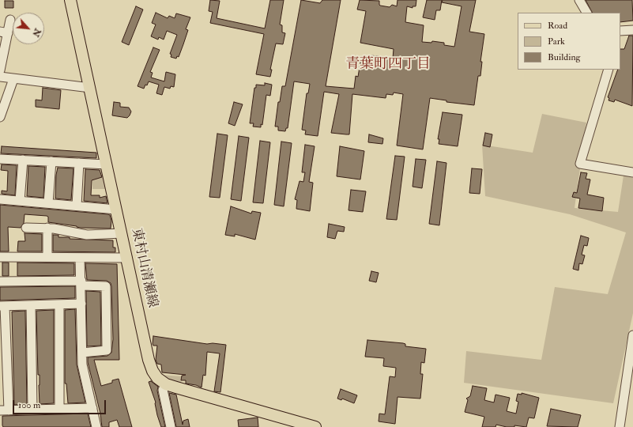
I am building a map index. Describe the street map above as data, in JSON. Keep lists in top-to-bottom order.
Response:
{
  "streets": {
    "main road": ["東村山清瀬線"]
  },
  "districts": ["青葉町四丁目"],
  "legend": ["Road", "Park", "Building"],
  "scale_bar": "100 m",
  "north": "bottom right"
}
